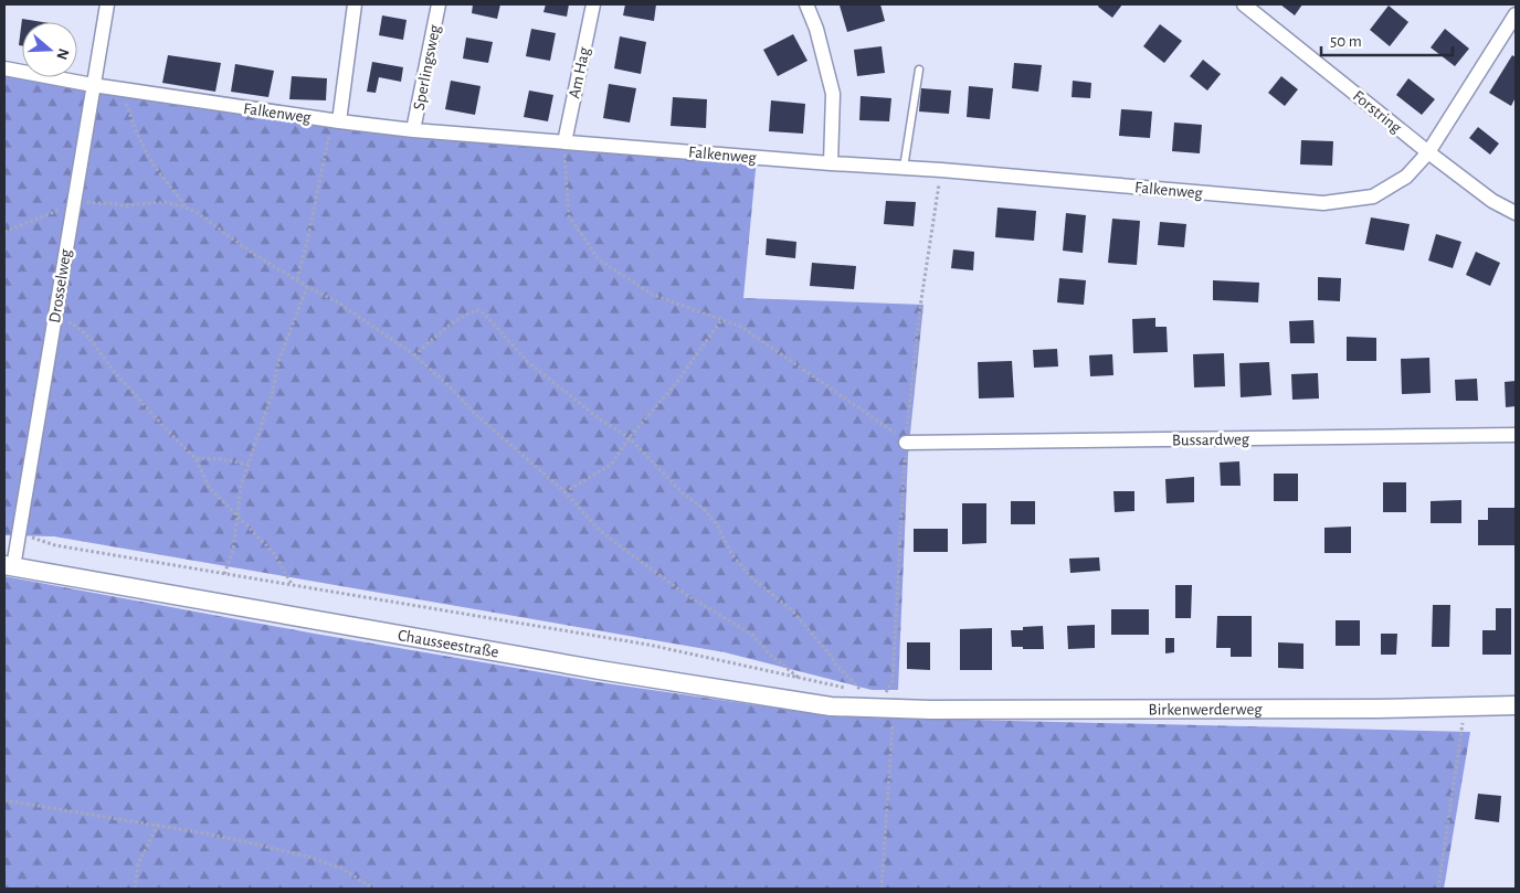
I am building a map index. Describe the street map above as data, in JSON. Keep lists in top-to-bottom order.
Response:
{
  "streets": {
    "street": [
      "Sperlingsweg",
      "Am Hag",
      "Forstring",
      "Falkenweg",
      "Drosselweg",
      "Bussardweg",
      "Chausseestraße",
      "Birkenwerderweg"
    ]
  },
  "crossings": [
    ["Sperlingsweg", "Falkenweg"],
    ["Am Hag", "Falkenweg"],
    ["Forstring", "Falkenweg"],
    ["Falkenweg", "Drosselweg"],
    ["Drosselweg", "Chausseestraße"],
    ["Chausseestraße", "Birkenwerderweg"]
  ],
  "scale_bar": "50 m",
  "north": "right"
}
